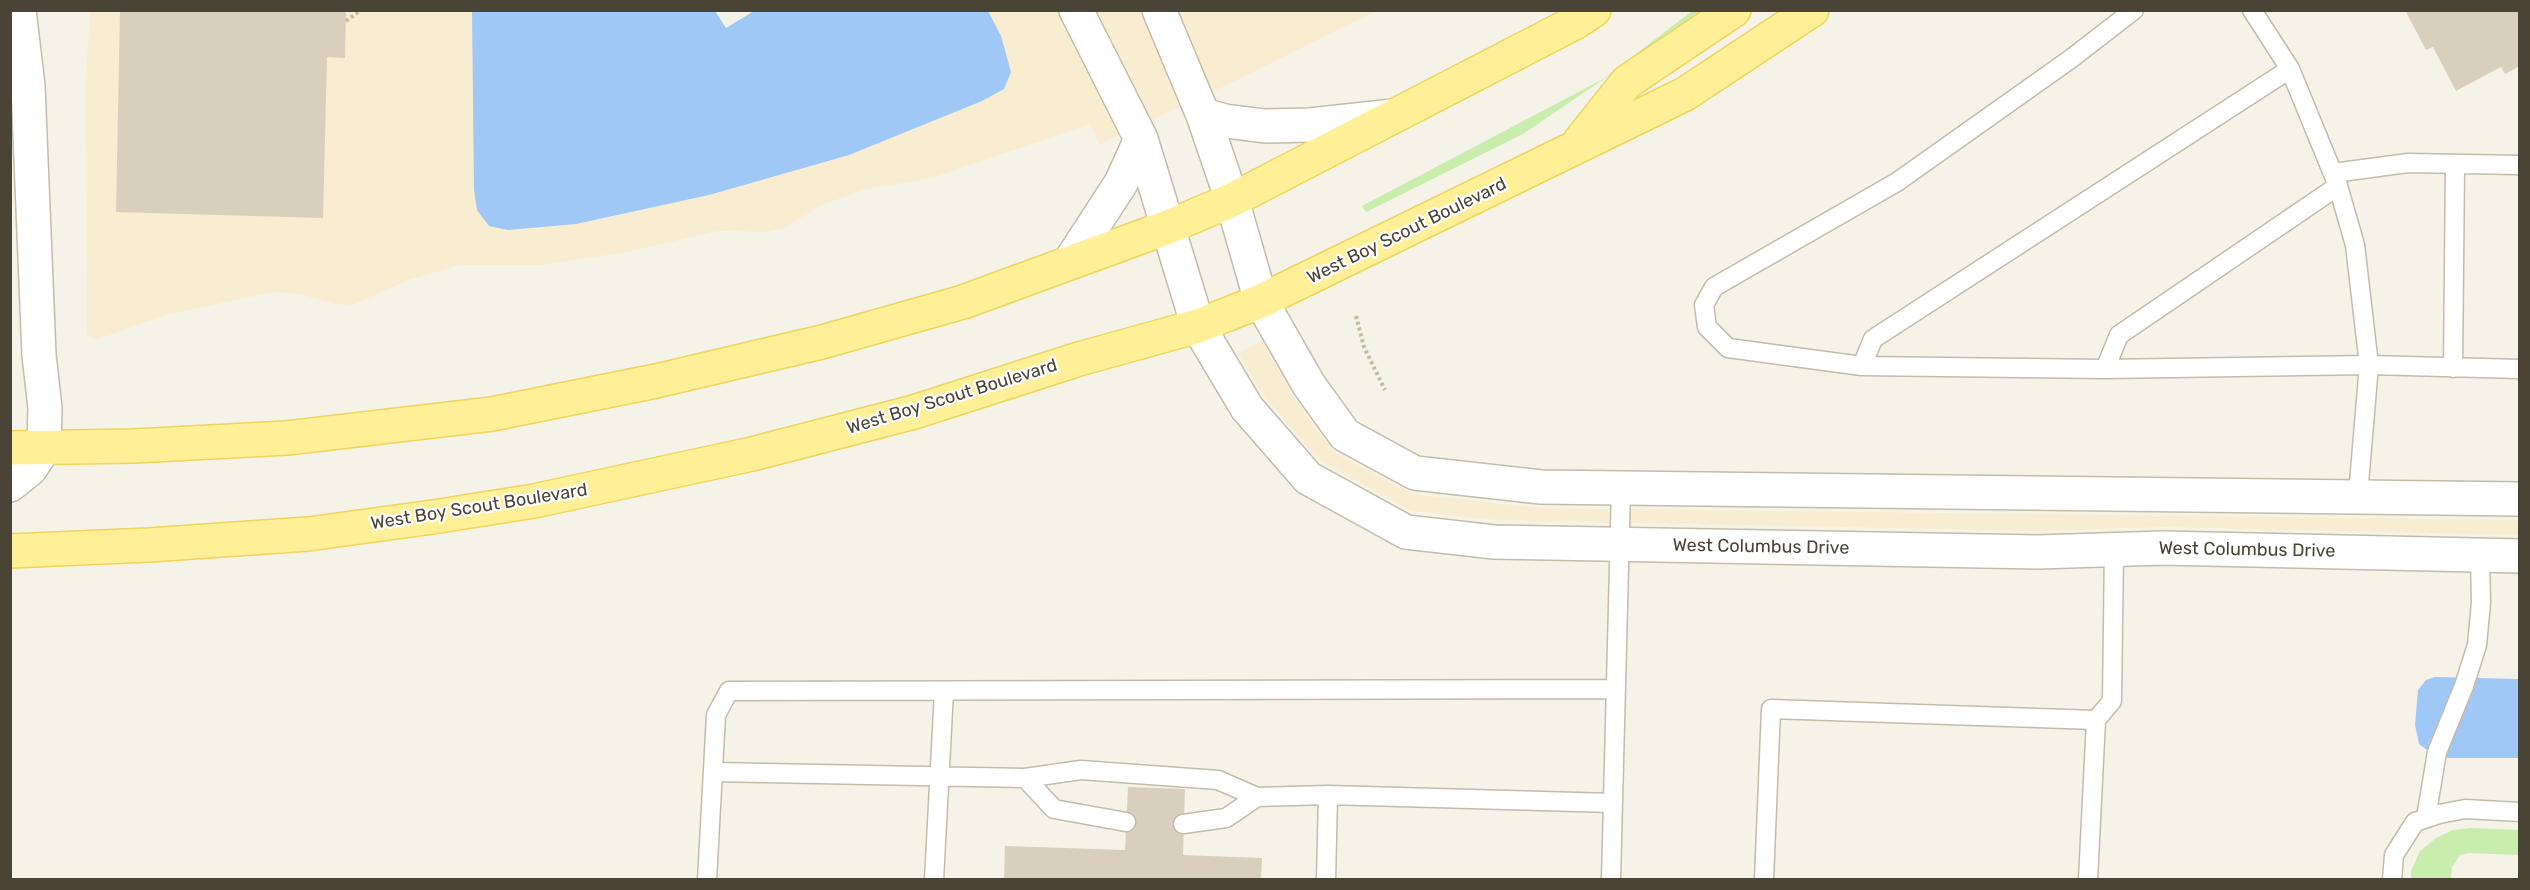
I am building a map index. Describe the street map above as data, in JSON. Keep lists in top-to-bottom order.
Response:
{
  "streets": {
    "main road": ["West Boy Scout Boulevard"],
    "street": ["West Columbus Drive"]
  },
  "crossings": [
    ["West Boy Scout Boulevard", "West Columbus Drive"]
  ]
}
